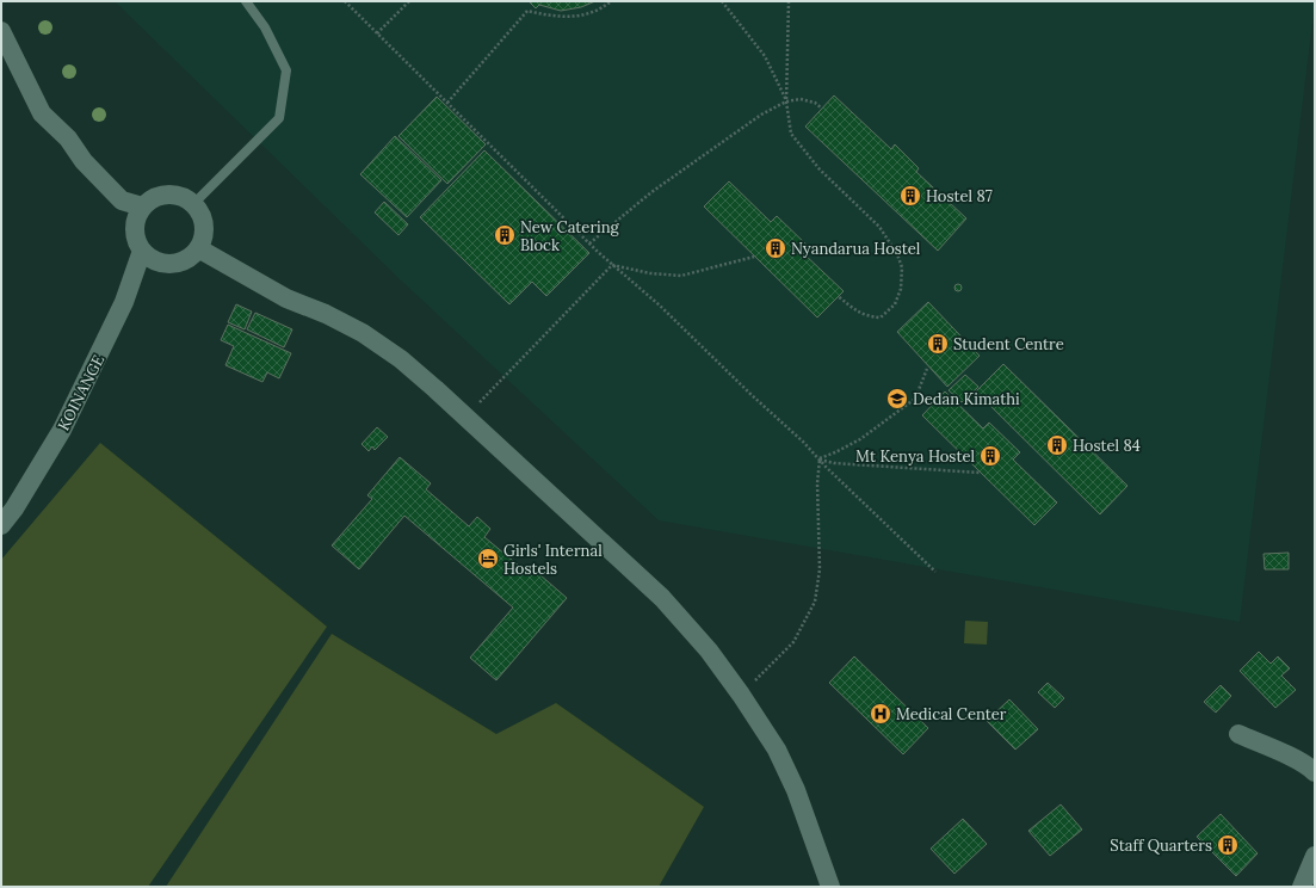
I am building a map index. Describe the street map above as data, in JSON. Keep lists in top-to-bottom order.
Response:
{
  "streets": {
    "street": ["KOINANGE"]
  },
  "places": {
    "building": [
      "Hostel 87",
      "New Catering Block",
      "Nyandarua Hostel",
      "Student Centre",
      "Hostel 84",
      "Mt Kenya Hostel",
      "Staff Quarters"
    ],
    "school or university": ["Dedan Kimathi"],
    "hotel": ["Girls' Internal Hostels"],
    "hospital": ["Medical Center"]
  }
}
